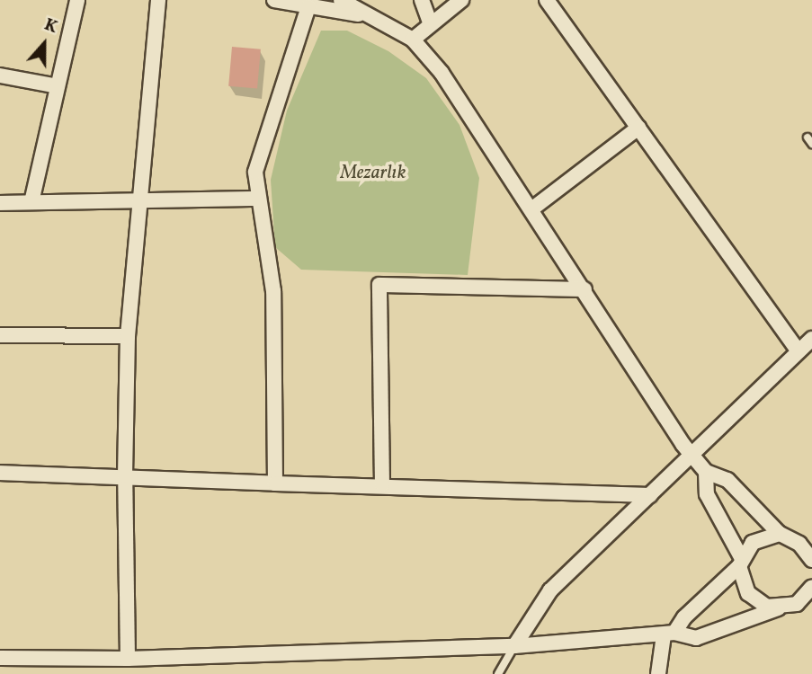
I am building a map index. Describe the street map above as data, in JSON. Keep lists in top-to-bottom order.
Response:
{
  "parks": ["Mezarlık"],
  "north": "top"
}
